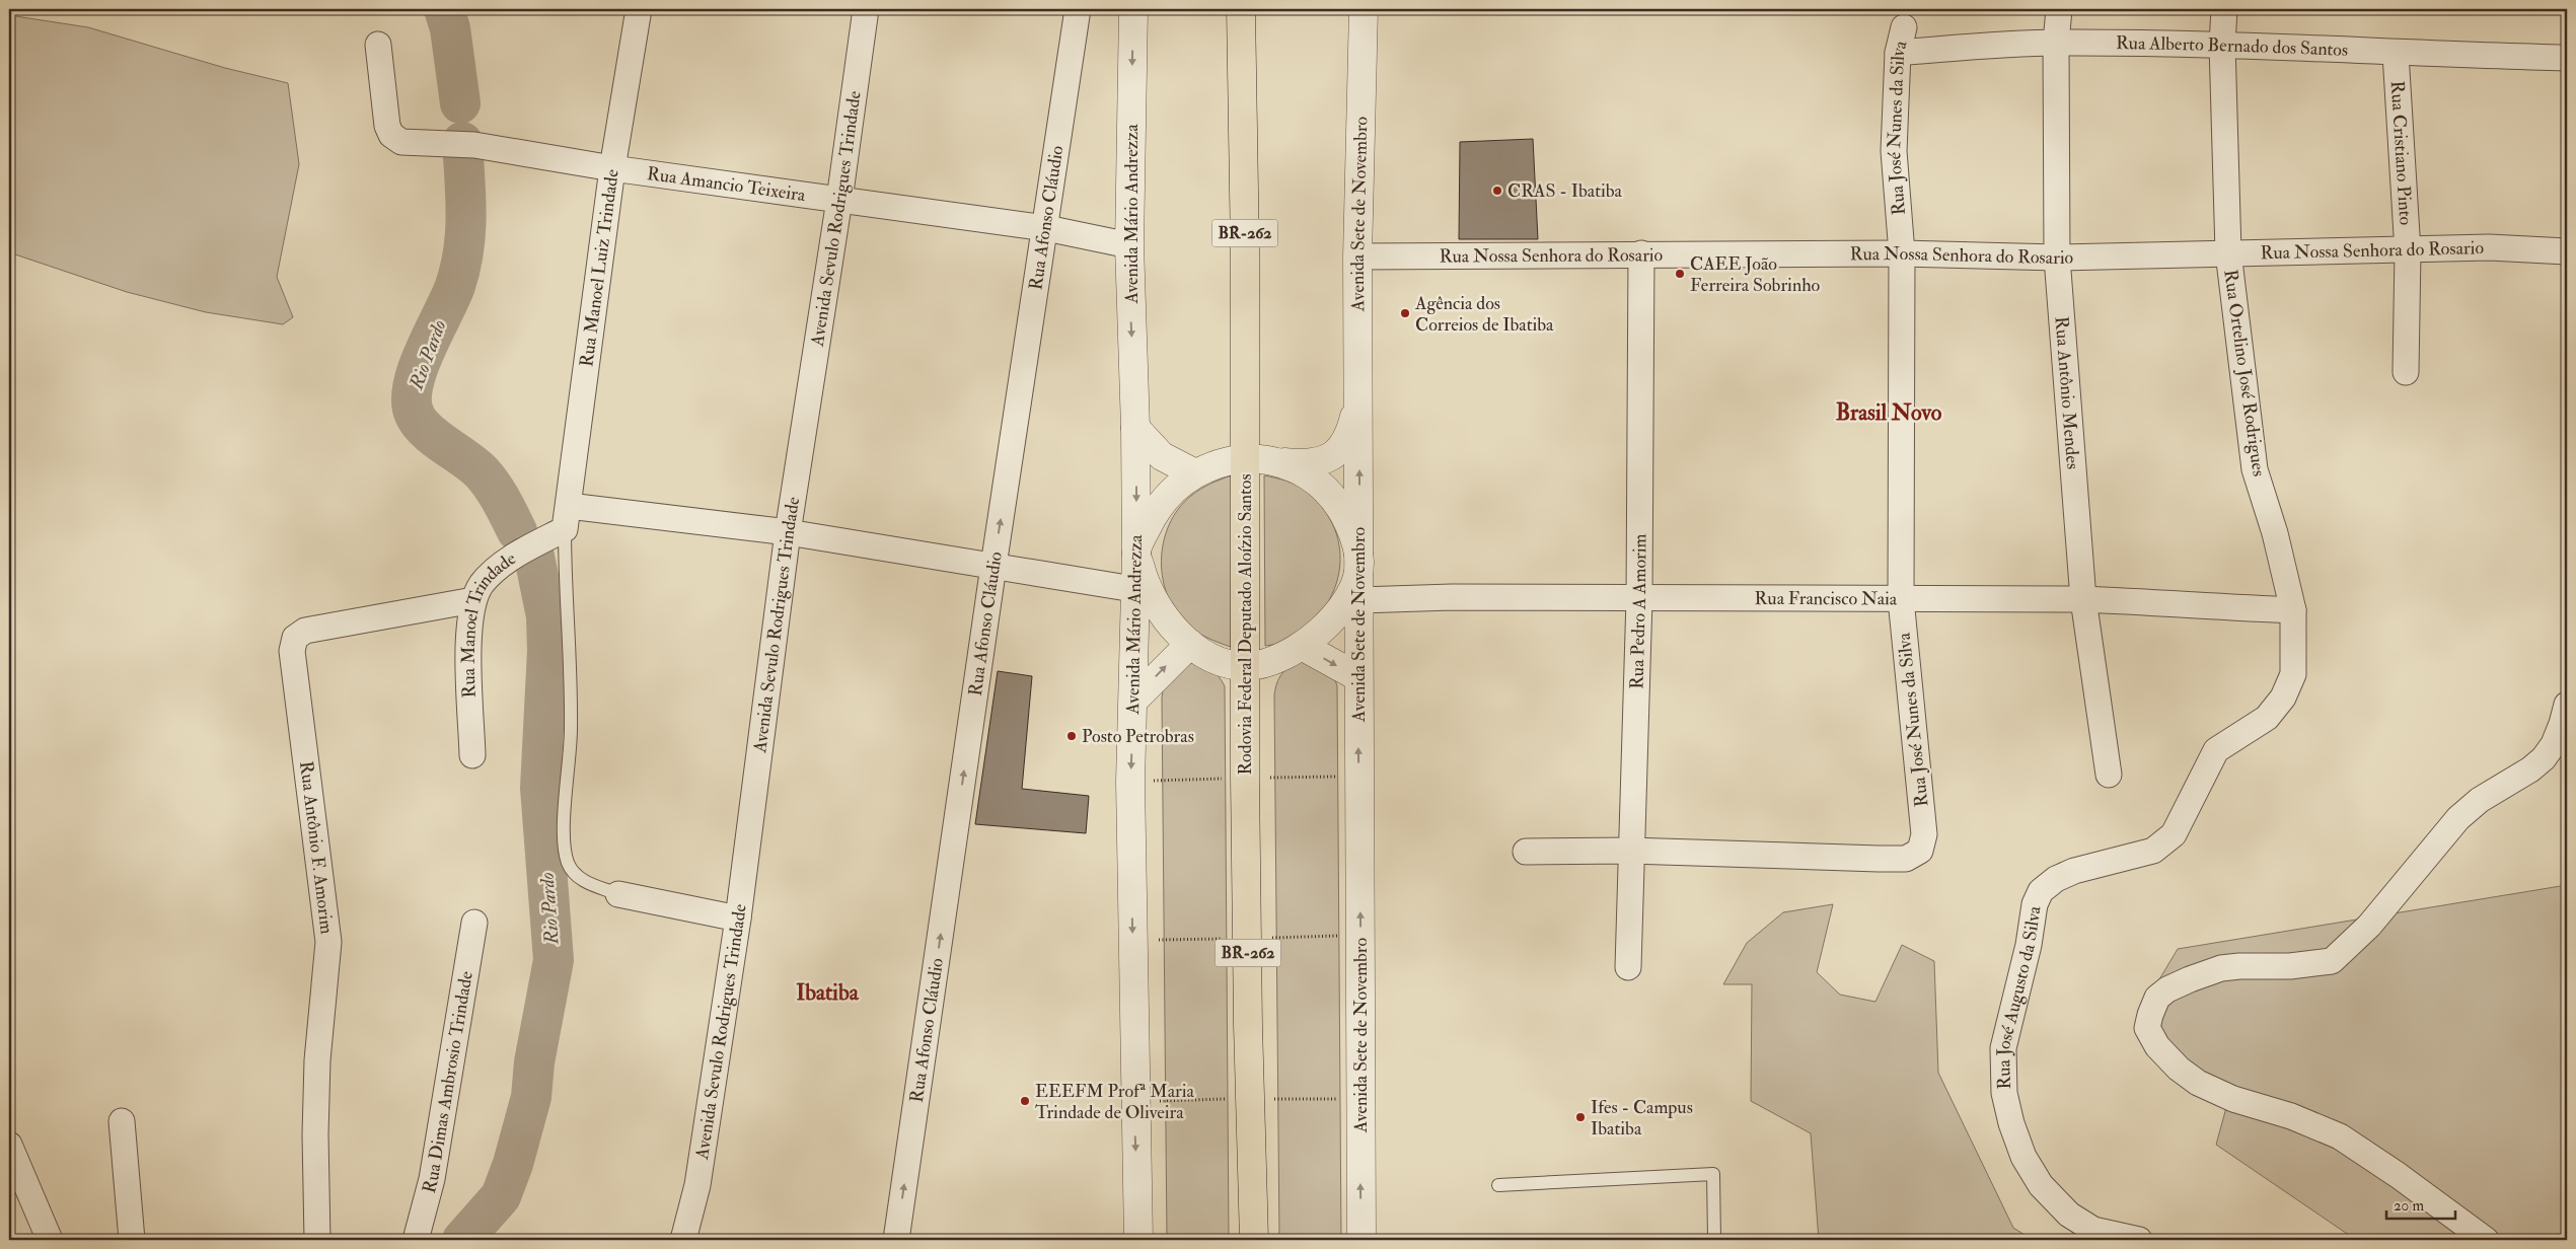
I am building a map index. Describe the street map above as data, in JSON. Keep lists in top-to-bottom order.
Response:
{
  "streets": {
    "highway": ["BR-262", "Rodovia Federal Deputado Aloízio Santos"],
    "street": [
      "Rua Alberto Bernado dos Santos",
      "Rua José Nunes da Silva",
      "Rua Cristiano Pinto",
      "Rua Amancio Teixeira",
      "Avenida Mário Andrezza",
      "Avenida Sete de Novembro",
      "Rua Afonso Cláudio",
      "Avenida Sevulo Rodrigues Trindade",
      "Rua Nossa Senhora do Rosario",
      "Rua Manoel Luiz Trindade",
      "Rua Ortelino José Rodrigues",
      "Rua Antônio Mendes",
      "Rua Francisco Naia",
      "Rua Pedro A Amorim",
      "Rua Manoel Trindade",
      "Rua Antônio F. Amorim",
      "Rua José Augusto da Silva",
      "Rua Dimas Ambrosio Trindade"
    ]
  },
  "crossings": [
    ["Rua Alberto Bernado dos Santos", "Rua José Nunes da Silva"],
    ["Rua Alberto Bernado dos Santos", "Rua Cristiano Pinto"],
    ["Rua Alberto Bernado dos Santos", "Rua Ortelino José Rodrigues"],
    ["Rua Alberto Bernado dos Santos", "Rua Antônio Mendes"],
    ["Rua José Nunes da Silva", "Rua Nossa Senhora do Rosario"],
    ["Rua José Nunes da Silva", "Rua Francisco Naia"],
    ["Rua José Nunes da Silva", "Rua Pedro A Amorim"],
    ["Rua Cristiano Pinto", "Rua Nossa Senhora do Rosario"],
    ["Rua Amancio Teixeira", "Avenida Mário Andrezza"],
    ["Rua Amancio Teixeira", "Rua Afonso Cláudio"],
    ["Rua Amancio Teixeira", "Avenida Sevulo Rodrigues Trindade"],
    ["Rua Amancio Teixeira", "Rua Manoel Luiz Trindade"],
    ["Avenida Sete de Novembro", "Rua Nossa Senhora do Rosario"],
    ["Avenida Sete de Novembro", "Rua Francisco Naia"],
    ["Rua Nossa Senhora do Rosario", "Rua Ortelino José Rodrigues"],
    ["Rua Nossa Senhora do Rosario", "Rua Antônio Mendes"],
    ["Rua Nossa Senhora do Rosario", "Rua Pedro A Amorim"],
    ["Rua Manoel Luiz Trindade", "Rua Manoel Trindade"],
    ["Rua Ortelino José Rodrigues", "Rua Francisco Naia"],
    ["Rua Ortelino José Rodrigues", "Rua José Augusto da Silva"],
    ["Rua Antônio Mendes", "Rua Francisco Naia"],
    ["Rua Francisco Naia", "Rua Pedro A Amorim"],
    ["Rua Manoel Trindade", "Rua Antônio F. Amorim"]
  ],
  "one_way": ["Avenida Mário Andrezza", "Avenida Sete de Novembro", "Rua Afonso Cláudio"],
  "districts": ["Brasil Novo", "Ibatiba"],
  "water": ["Rio Pardo"],
  "places": [
    "CRAS - Ibatiba",
    "CAEE João Ferreira Sobrinho",
    "Agência dos Correios de Ibatiba",
    "Posto Petrobras",
    "EEEFM Profª Maria Trindade de Oliveira",
    "Ifes - Campus Ibatiba"
  ],
  "scale_bar": "20 m"
}
